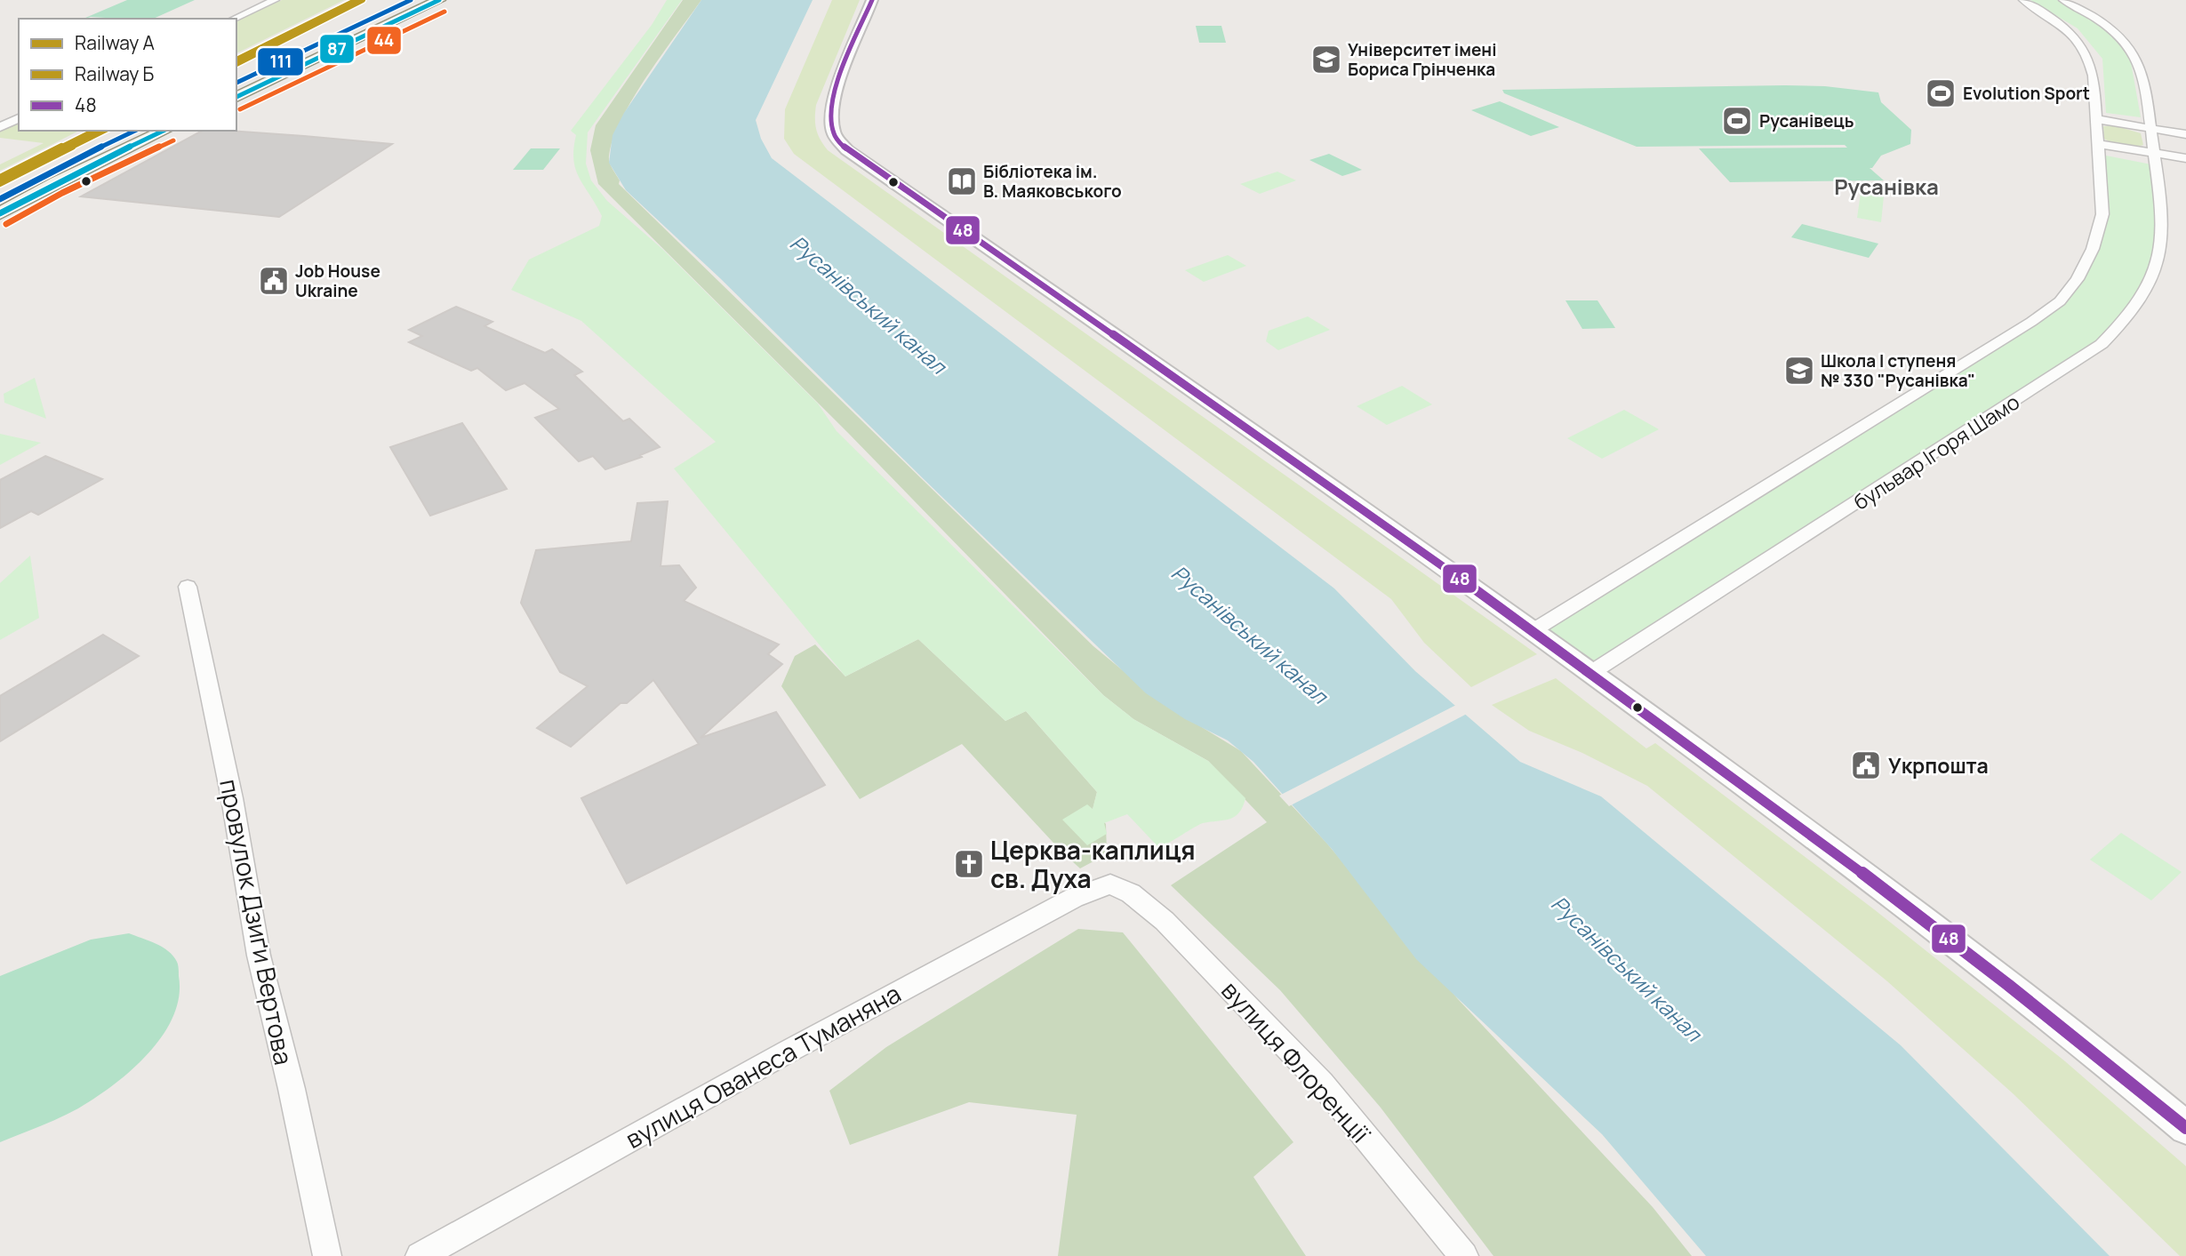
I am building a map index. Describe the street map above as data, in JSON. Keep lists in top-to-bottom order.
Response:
{
  "streets": {
    "street": [
      "бульвар Ігоря Шамо",
      "провулок Дзиґи Вертова",
      "вулиця Флоренції",
      "вулиця Ованеса Туманяна"
    ]
  },
  "crossings": [
    ["вулиця Флоренції", "вулиця Ованеса Туманяна"]
  ],
  "districts": ["Русанівка"],
  "water": ["Русанівський канал"],
  "places": {
    "school or university": ["Університет імені Бориса Грінченка", "Школа І ступеня № 330 \"Русанівка\""],
    "sports": ["Evolution Sport", "Русанівець"],
    "library": ["Бібліотека ім. В. Маяковського"],
    "public building": ["Job House Ukraine", "Укрпошта"],
    "church": ["Церква-каплиця св. Духа"]
  },
  "lines": [
    "rail line A",
    "rail line Б",
    "transit line 48",
    "transit line 87",
    "transit line 111",
    "transit line 44"
  ],
  "legend": ["Railway A", "Railway Б", "48"]
}
